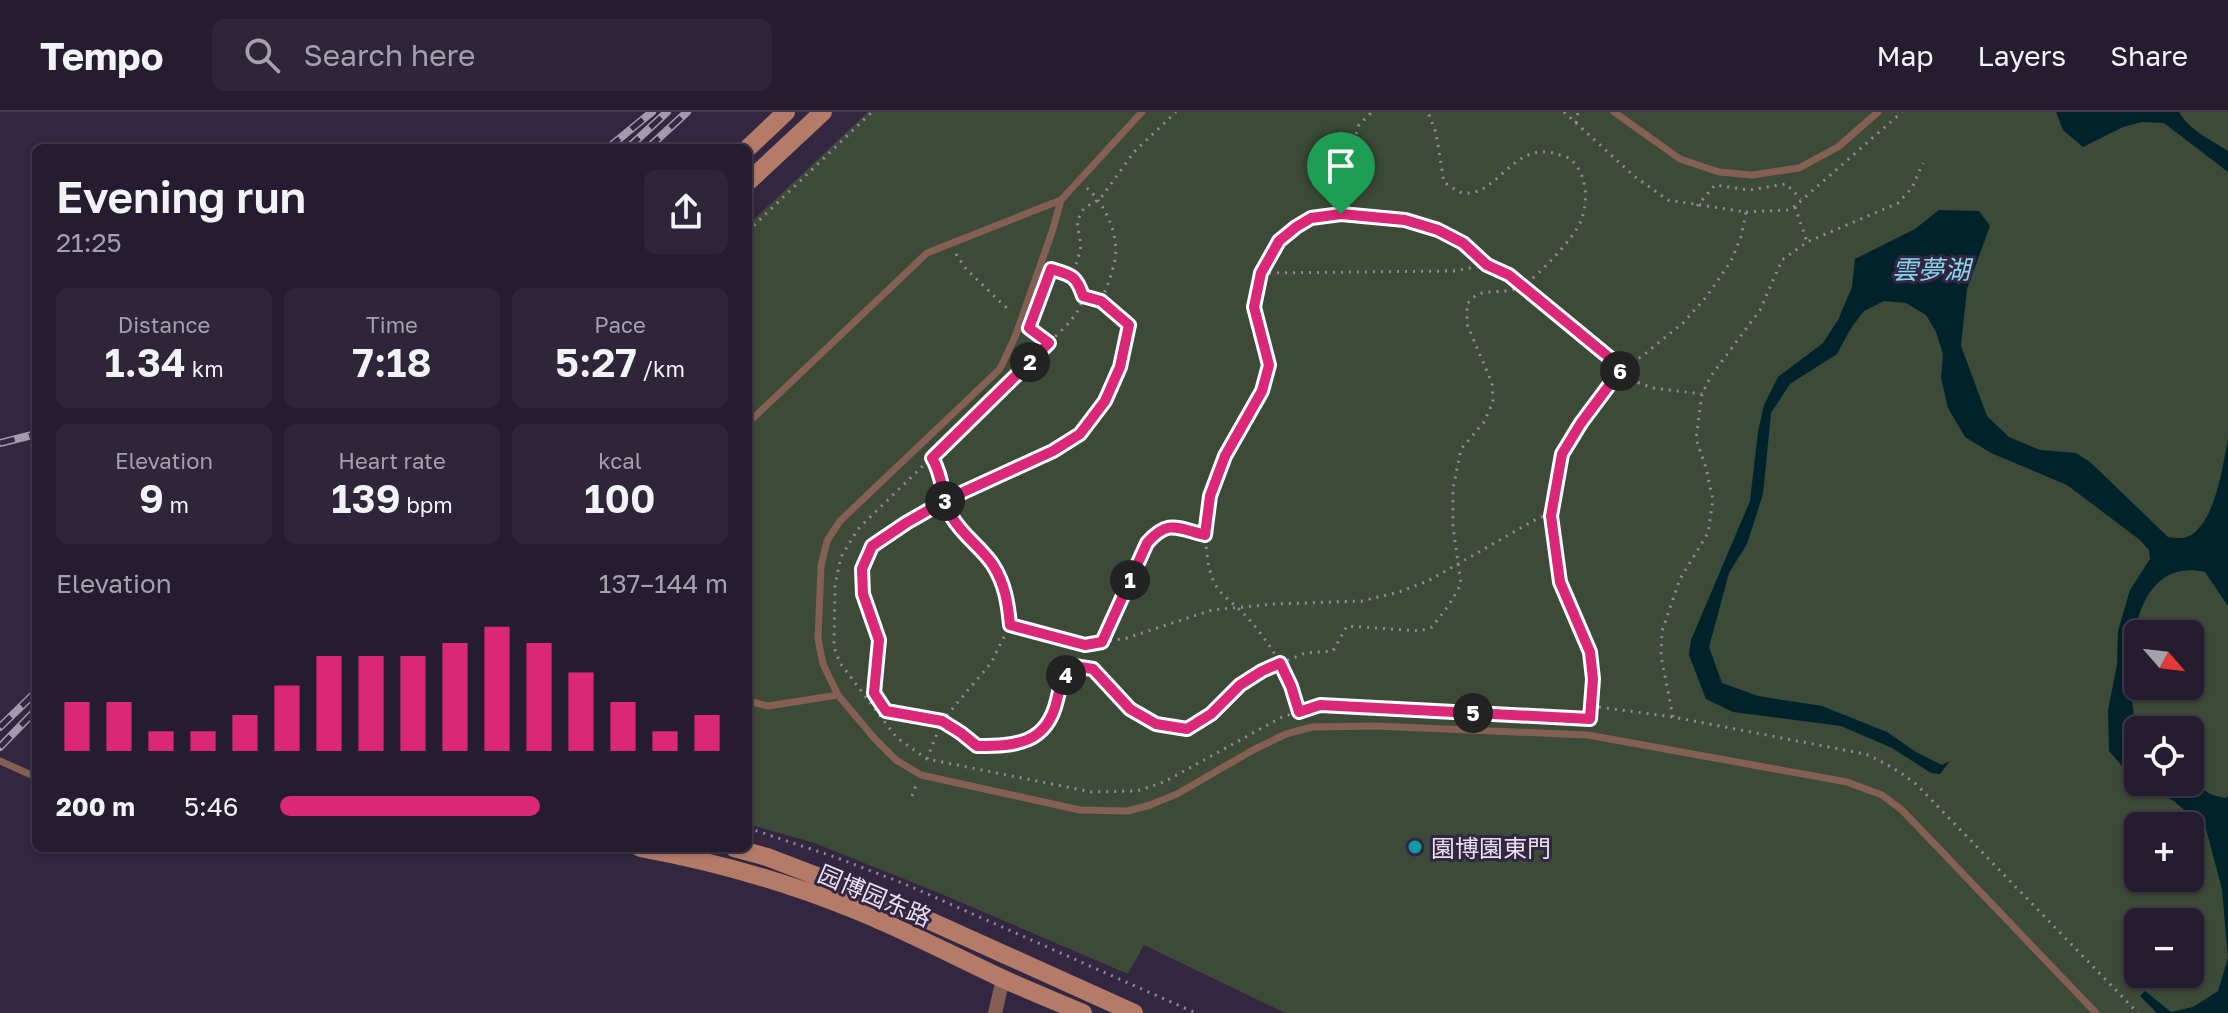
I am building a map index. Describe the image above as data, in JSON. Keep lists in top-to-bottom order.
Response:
{
  "streets": {
    "main road": ["园博园东路"]
  },
  "water": ["雲夢湖"],
  "places": ["園博園東門"],
  "north": "bottom right",
  "page": {
    "header": "Tempo",
    "search": "Search here",
    "nav": ["Map", "Layers", "Share"],
    "heading": ["Evening run", "21:25"],
    "stats": [
      ["Distance", "1.34 km"],
      ["Time", "7:18"],
      ["Pace", "5:27 /km"],
      ["Elevation", "9 m"],
      ["Heart rate", "139 bpm"],
      ["kcal", "100"]
    ],
    "pins": [
      "2",
      "6",
      "3",
      "1",
      "4",
      "5"
    ],
    "chart": ["Elevation", "137–144 m"],
    "map_buttons": ["+", "−"],
    "list": [
      {
        "name": "200 m",
        "note": "5:46"
      }
    ]
  }
}
